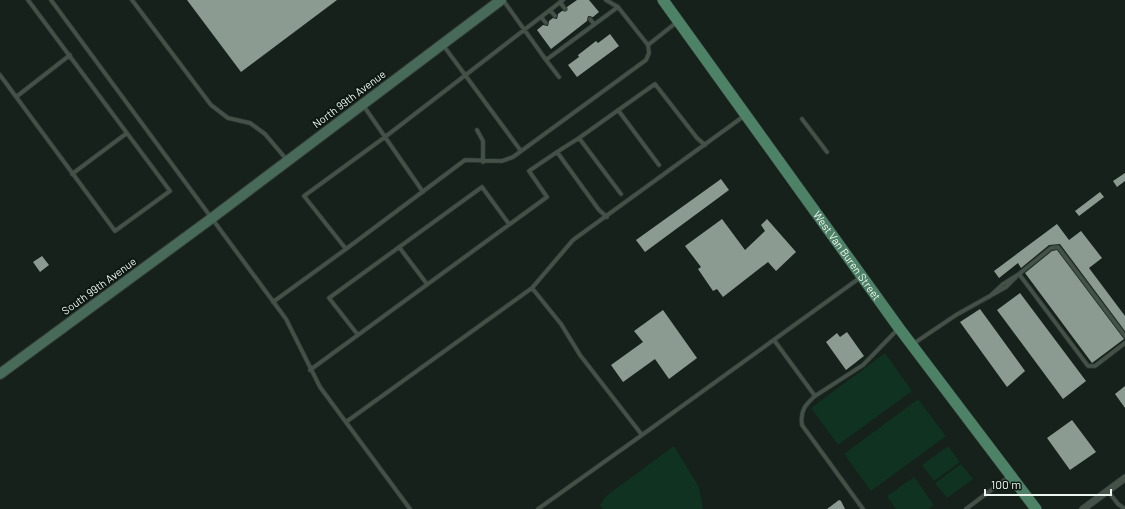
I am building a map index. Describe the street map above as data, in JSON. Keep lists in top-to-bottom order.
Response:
{
  "streets": {
    "main road": ["North 99th Avenue", "West Van Buren Street", "South 99th Avenue"]
  },
  "crossings": [
    ["North 99th Avenue", "South 99th Avenue"]
  ],
  "scale_bar": "100 m"
}
